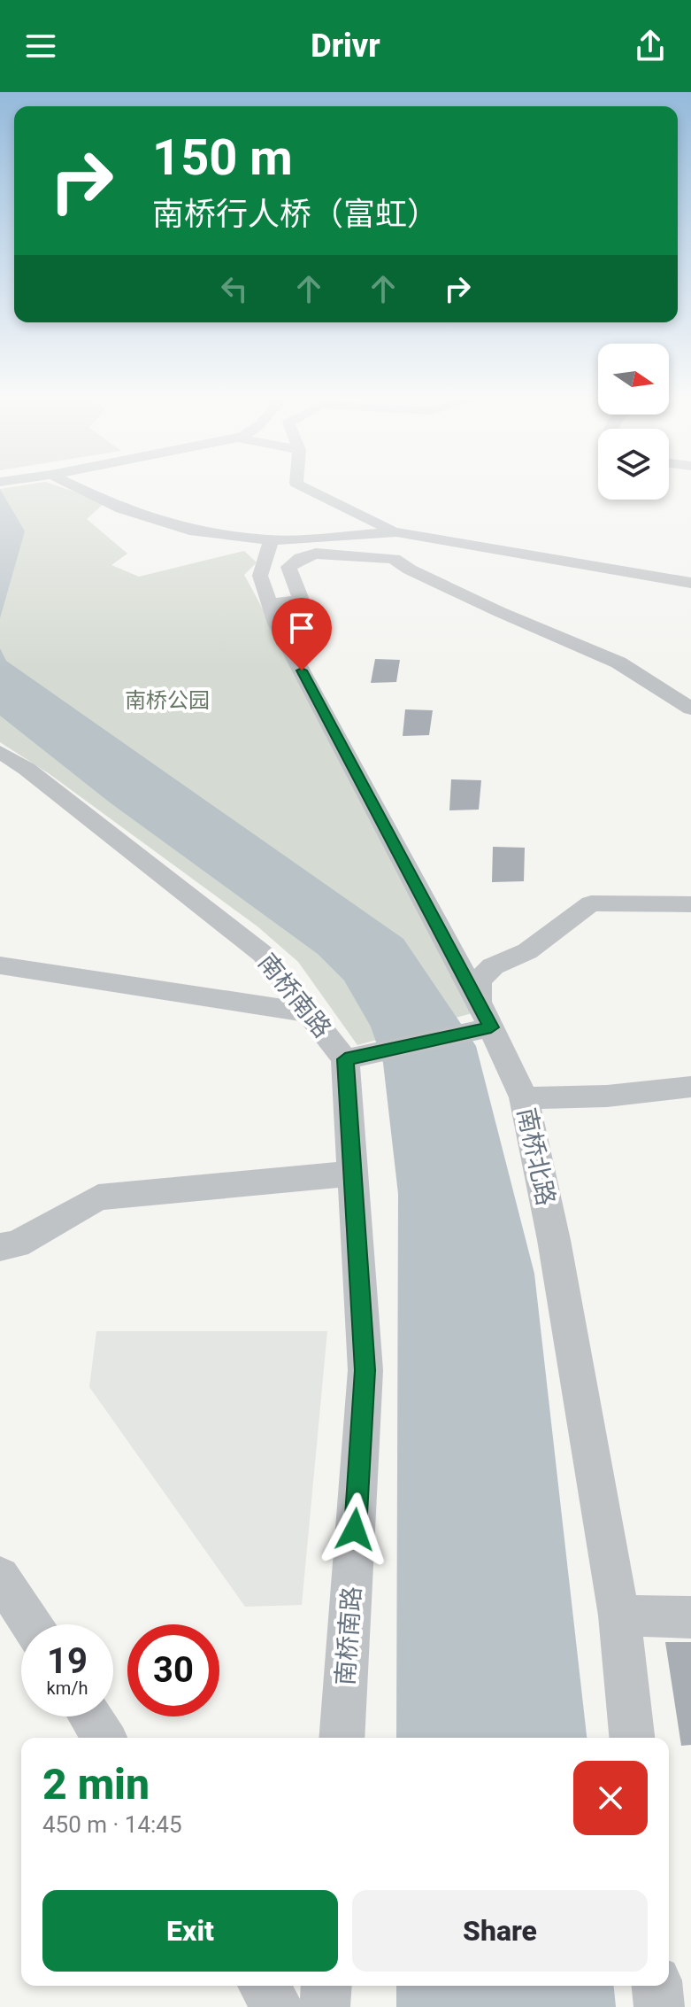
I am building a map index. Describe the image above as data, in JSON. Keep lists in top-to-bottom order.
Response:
{
  "streets": {
    "street": ["南桥南路", "南桥北路"]
  },
  "parks": ["南桥公园"],
  "north": "right",
  "page": {
    "header": "Drivr",
    "turn": ["150 m", "南桥行人桥（富虹）"],
    "speed": "19 km/h",
    "limit": "30",
    "heading": ["2 min", "450 m · 14:45"],
    "buttons": ["Exit", "Share"]
  }
}
